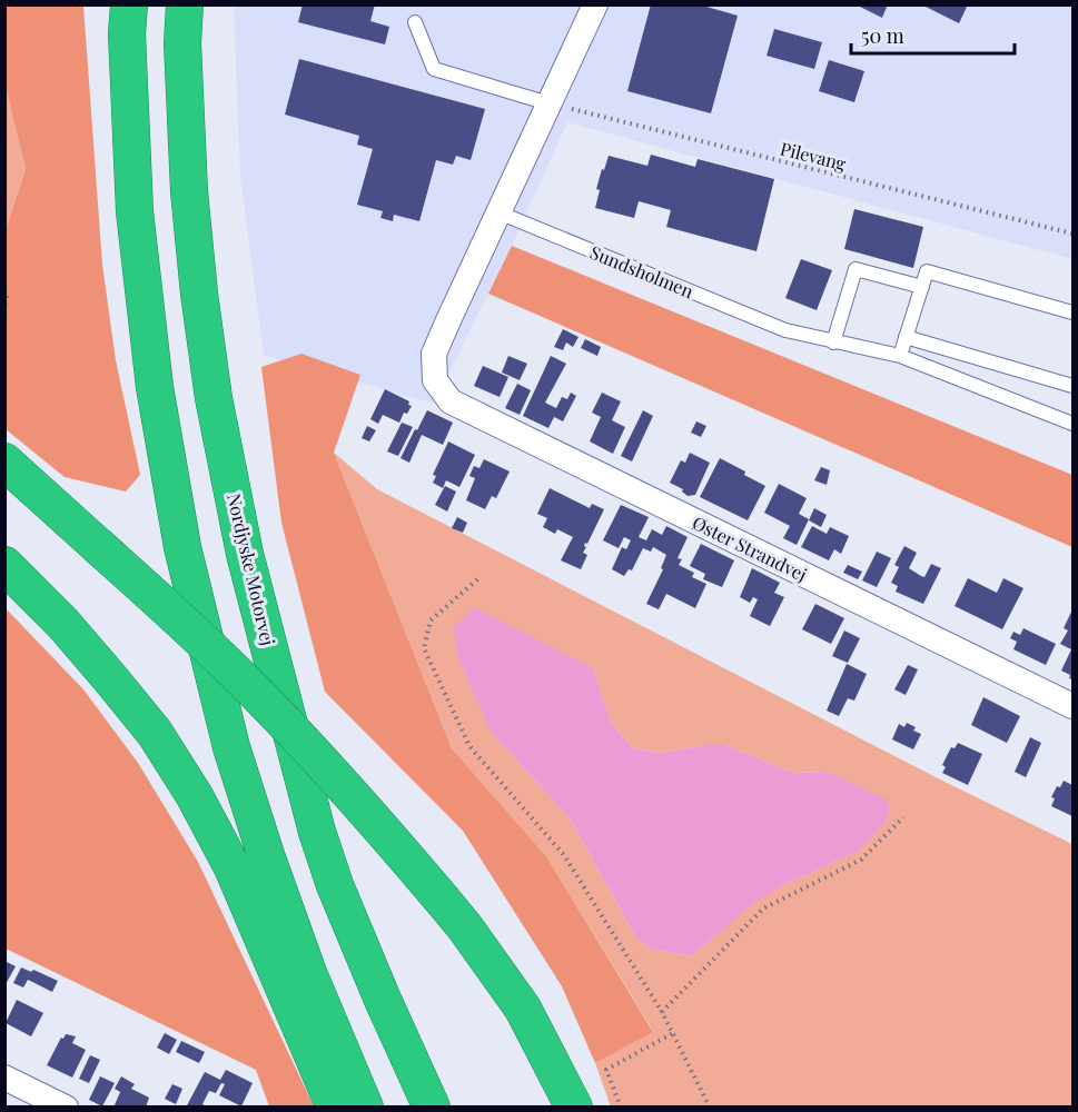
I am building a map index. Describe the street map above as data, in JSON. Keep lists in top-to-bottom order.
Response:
{
  "streets": {
    "highway": ["Nordjyske Motorvej"],
    "street": ["Øster Strandvej"],
    "lane": ["Sundsholmen"],
    "path": ["Pilevang"]
  },
  "crossings": [
    ["Sundsholmen", "Øster Strandvej"]
  ],
  "scale_bar": "50 m"
}
